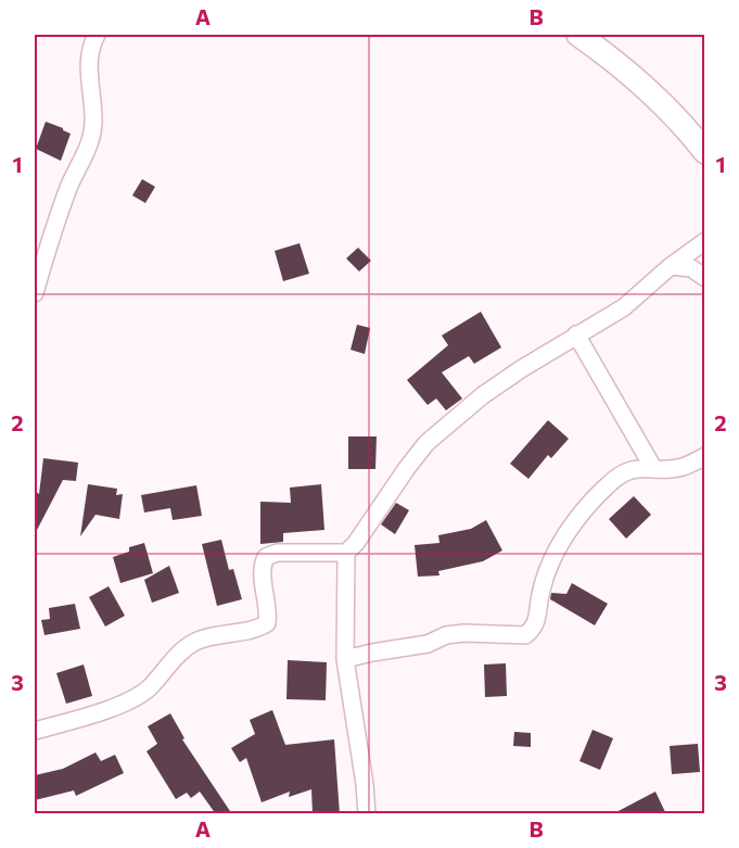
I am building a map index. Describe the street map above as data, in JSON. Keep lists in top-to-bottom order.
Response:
{
  "grid": {
    "columns": ["A", "B"],
    "rows": ["1", "2", "3"]
  }
}
